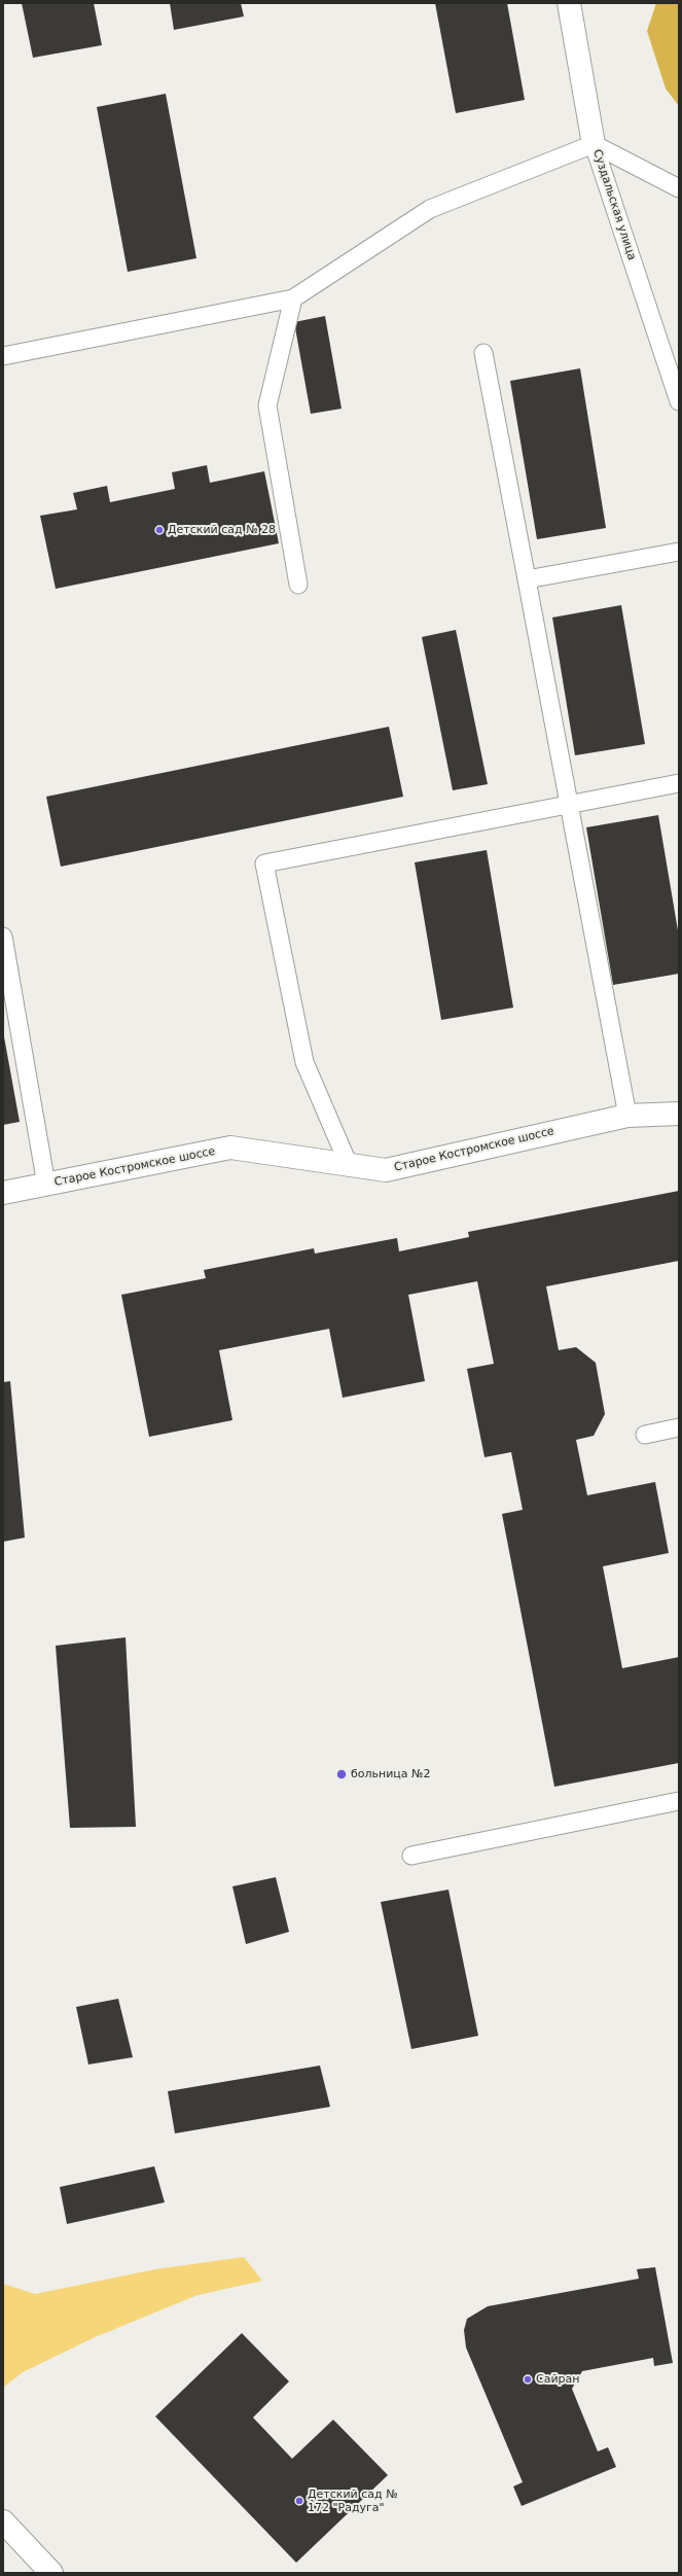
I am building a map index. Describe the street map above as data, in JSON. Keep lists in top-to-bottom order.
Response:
{
  "streets": {
    "street": ["Суздальская улица", "Старое Костромское шоссе"]
  },
  "places": [
    "Детский сад № 28",
    "больница №2",
    "Сайран",
    "Детский сад № 172 \"Радуга\""
  ]
}
